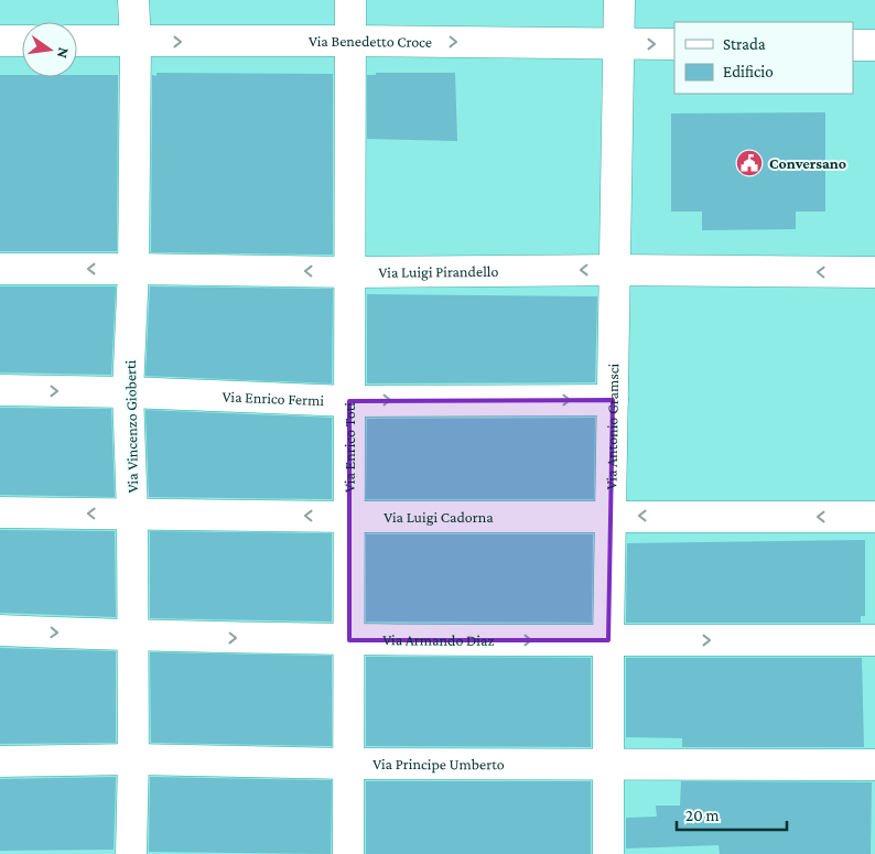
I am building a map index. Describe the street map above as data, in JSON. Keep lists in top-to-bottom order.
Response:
{
  "streets": {
    "street": [
      "Via Benedetto Croce",
      "Via Luigi Pirandello",
      "Via Enrico Fermi",
      "Via Vincenzo Gioberti",
      "Via Antonio Gramsci",
      "Via Enrico Toti",
      "Via Luigi Cadorna",
      "Via Armando Diaz",
      "Via Principe Umberto"
    ]
  },
  "crossings": [
    ["Via Benedetto Croce", "Via Vincenzo Gioberti"],
    ["Via Benedetto Croce", "Via Antonio Gramsci"],
    ["Via Benedetto Croce", "Via Enrico Toti"],
    ["Via Luigi Pirandello", "Via Vincenzo Gioberti"],
    ["Via Luigi Pirandello", "Via Antonio Gramsci"],
    ["Via Luigi Pirandello", "Via Enrico Toti"],
    ["Via Enrico Fermi", "Via Vincenzo Gioberti"],
    ["Via Enrico Fermi", "Via Antonio Gramsci"],
    ["Via Enrico Fermi", "Via Enrico Toti"],
    ["Via Vincenzo Gioberti", "Via Luigi Cadorna"],
    ["Via Vincenzo Gioberti", "Via Armando Diaz"],
    ["Via Vincenzo Gioberti", "Via Principe Umberto"],
    ["Via Antonio Gramsci", "Via Luigi Cadorna"],
    ["Via Antonio Gramsci", "Via Armando Diaz"],
    ["Via Antonio Gramsci", "Via Principe Umberto"],
    ["Via Enrico Toti", "Via Luigi Cadorna"],
    ["Via Enrico Toti", "Via Armando Diaz"],
    ["Via Enrico Toti", "Via Principe Umberto"]
  ],
  "one_way": [
    "Via Benedetto Croce",
    "Via Luigi Pirandello",
    "Via Enrico Fermi",
    "Via Luigi Cadorna",
    "Via Armando Diaz"
  ],
  "places": {
    "public building": ["Conversano"]
  },
  "legend": ["Strada", "Edificio"],
  "scale_bar": "20 m",
  "north": "right"
}
